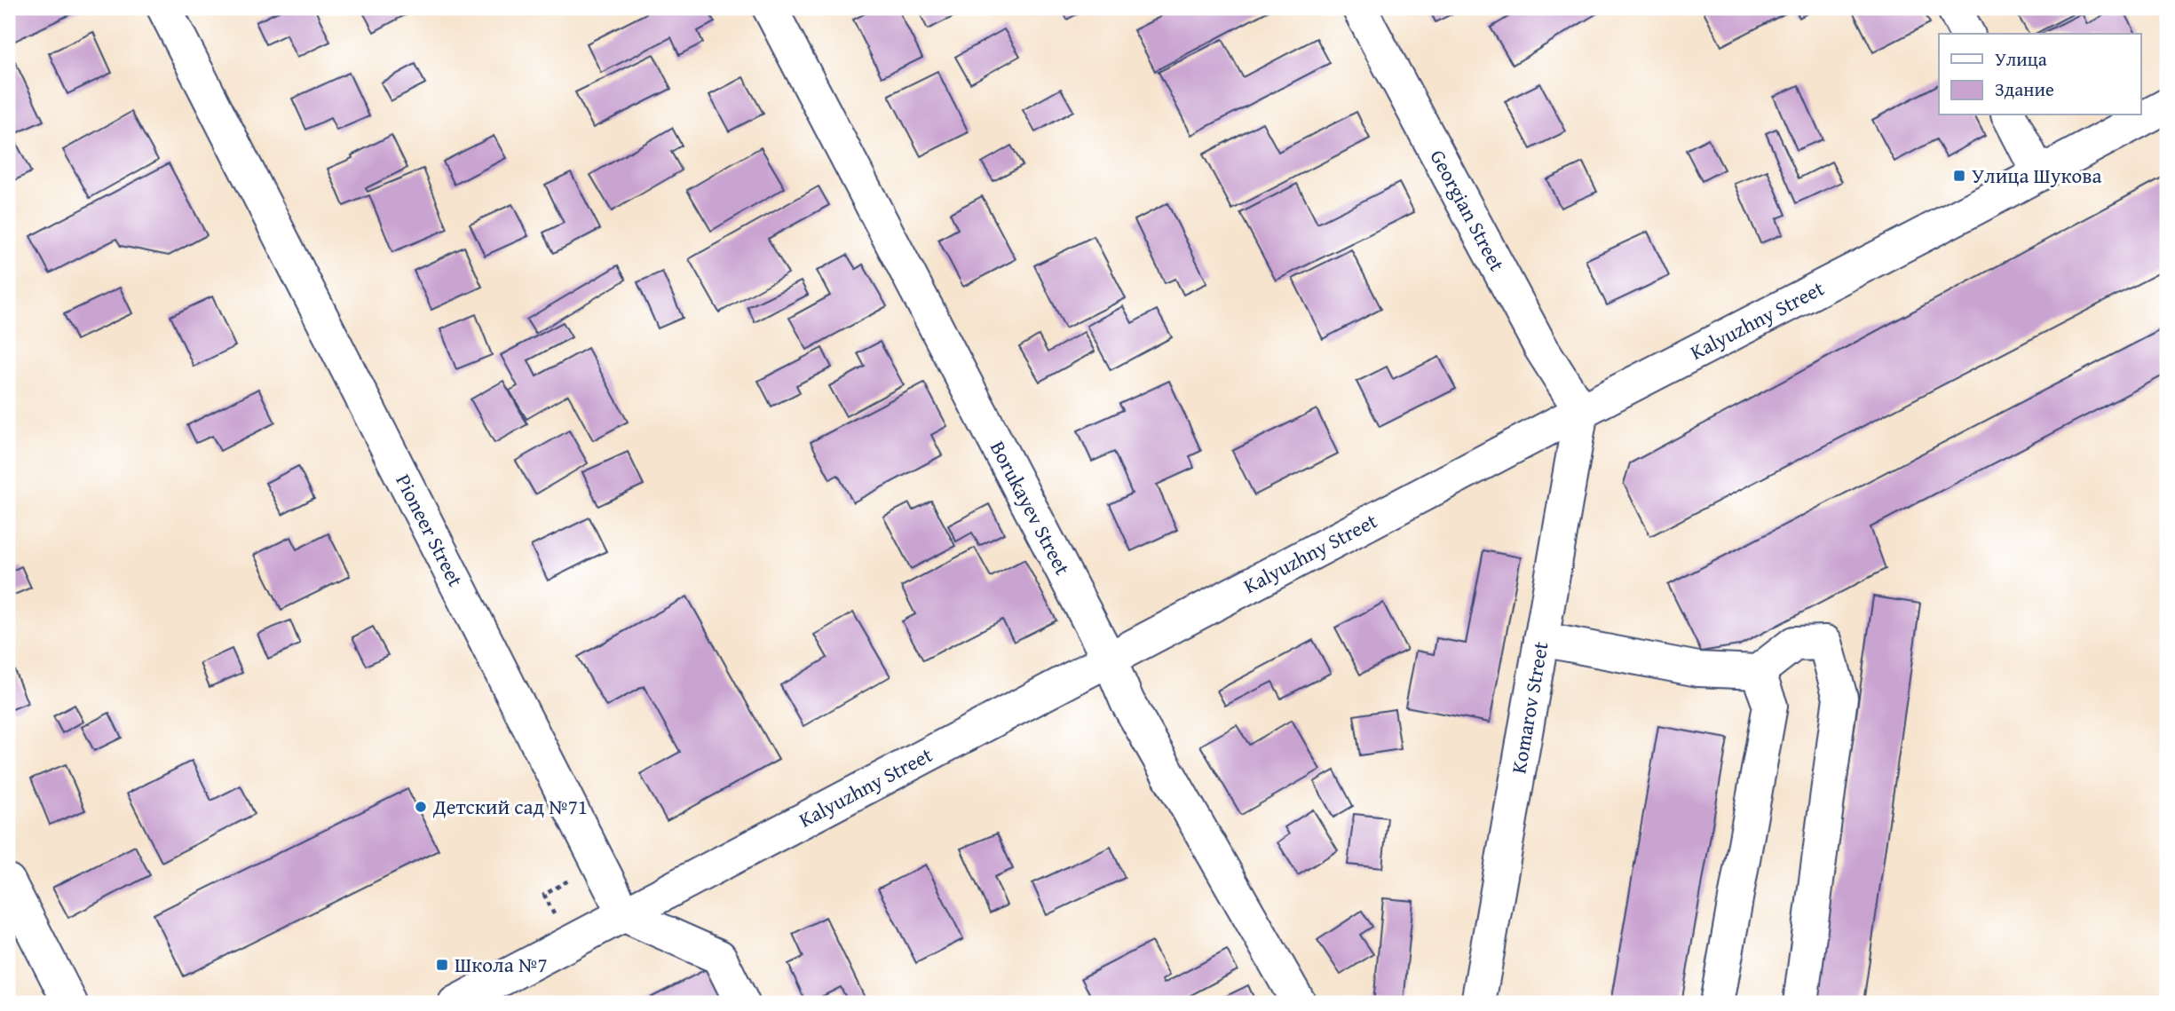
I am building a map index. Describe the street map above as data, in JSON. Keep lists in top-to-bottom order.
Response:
{
  "streets": {
    "street": [
      "Georgian Street",
      "Kalyuzhny Street",
      "Borukayev Street",
      "Pioneer Street",
      "Komarov Street"
    ]
  },
  "crossings": [
    ["Georgian Street", "Kalyuzhny Street"],
    ["Georgian Street", "Komarov Street"],
    ["Kalyuzhny Street", "Borukayev Street"],
    ["Kalyuzhny Street", "Pioneer Street"],
    ["Kalyuzhny Street", "Komarov Street"]
  ],
  "places": {
    "transit": ["Улица Шукова", "Школа №7"],
    "other": ["Детский сад №71"]
  },
  "legend": ["Улица", "Здание"]
}
